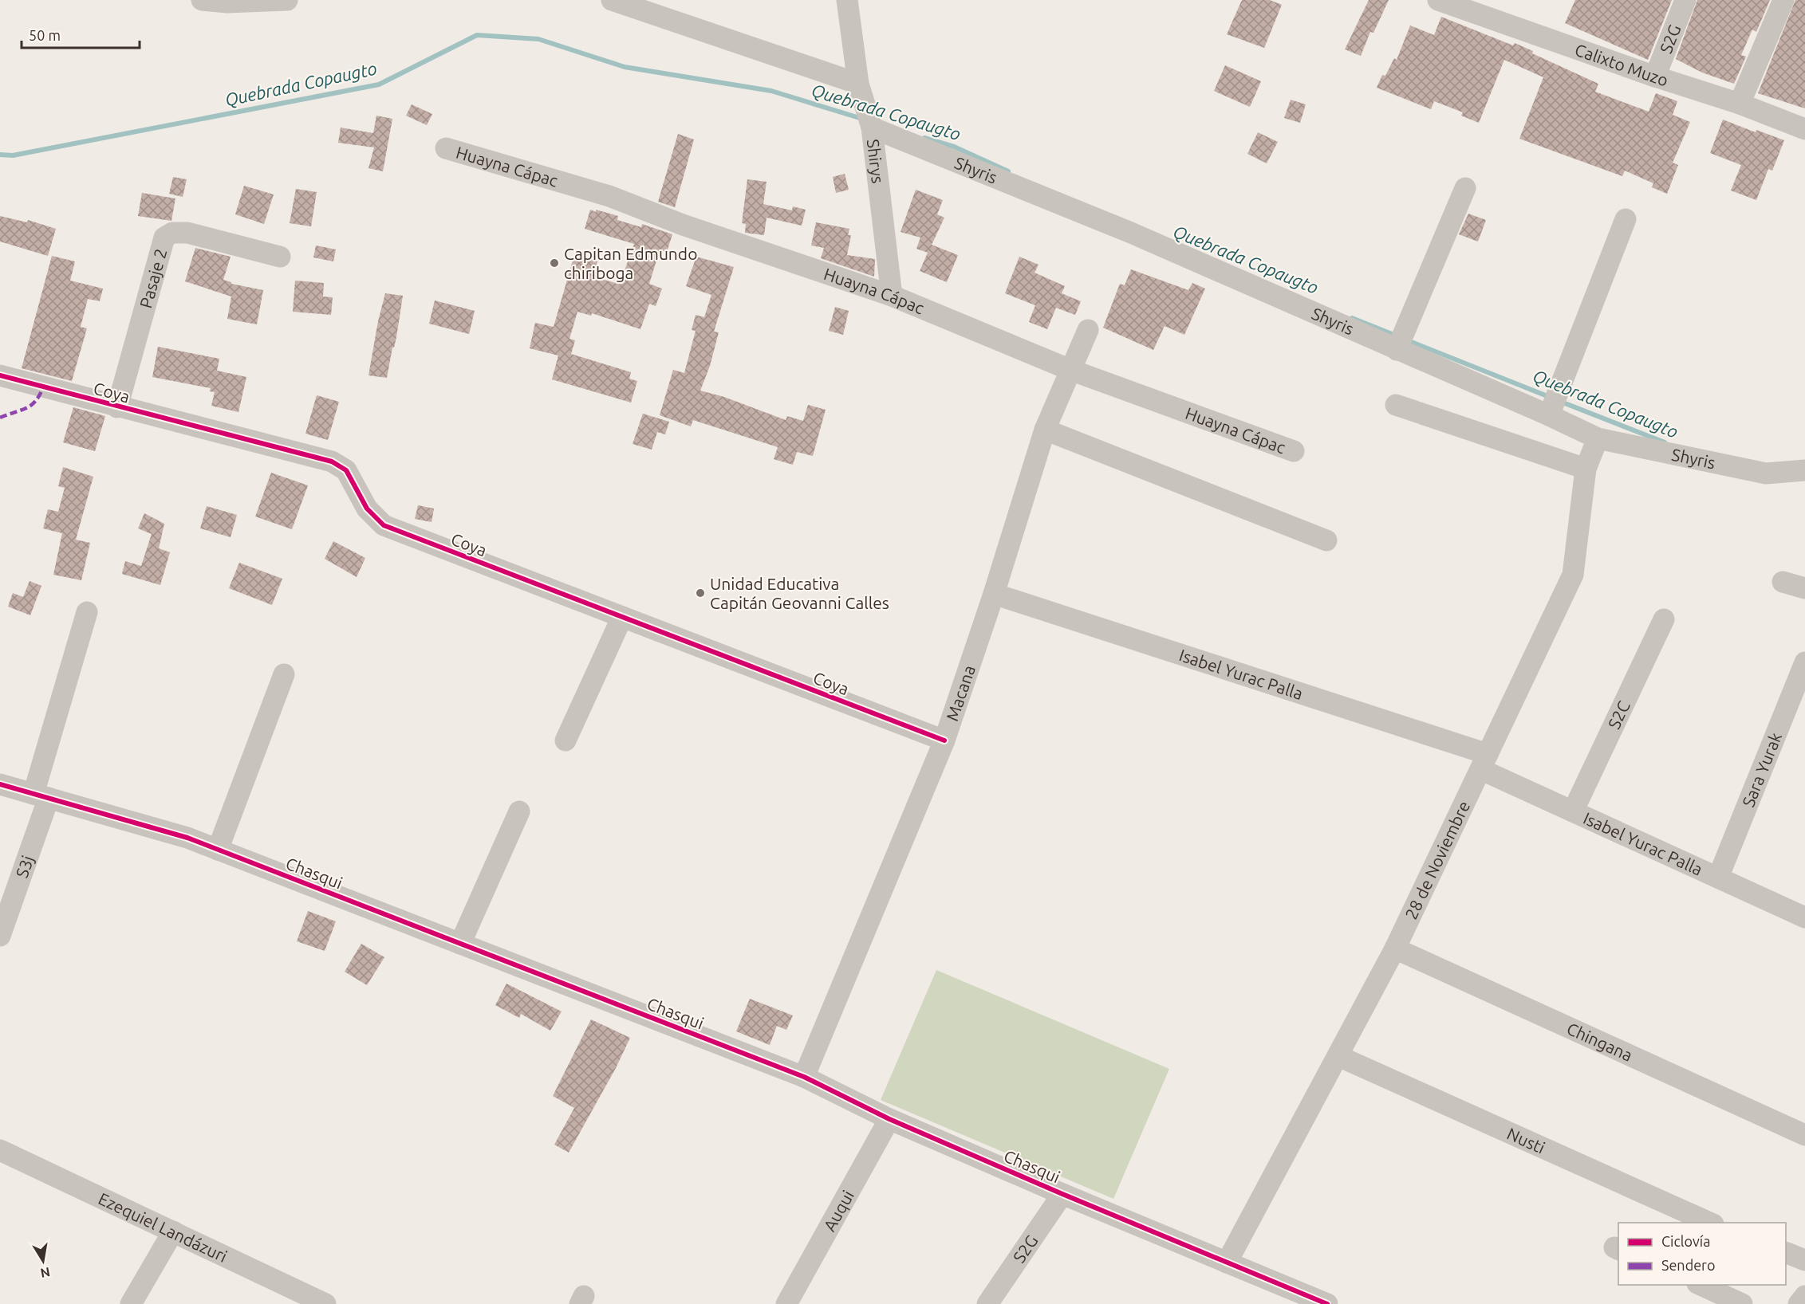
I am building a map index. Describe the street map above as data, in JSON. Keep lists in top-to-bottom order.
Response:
{
  "streets": {
    "street": [
      "S2G",
      "Calixto Muzo",
      "Shirys",
      "Huayna Cápac",
      "Shyris",
      "Pasaje 2",
      "Coya",
      "Isabel Yurac Palla",
      "Macana",
      "S2C",
      "Sara Yurak",
      "28 de Noviembre",
      "S3j",
      "Chasqui",
      "Chingana",
      "Nusti",
      "Auqui",
      "Ezequiel Landázuri"
    ]
  },
  "crossings": [
    ["S2G", "Calixto Muzo"],
    ["S2G", "Chasqui"],
    ["Shirys", "Huayna Cápac"],
    ["Shirys", "Shyris"],
    ["Huayna Cápac", "Macana"],
    ["Shyris", "28 de Noviembre"],
    ["Pasaje 2", "Coya"],
    ["Coya", "Macana"],
    ["Isabel Yurac Palla", "Macana"],
    ["Isabel Yurac Palla", "S2C"],
    ["Isabel Yurac Palla", "Sara Yurak"],
    ["Isabel Yurac Palla", "28 de Noviembre"],
    ["Macana", "Chasqui"],
    ["28 de Noviembre", "Chasqui"],
    ["28 de Noviembre", "Chingana"],
    ["28 de Noviembre", "Nusti"],
    ["S3j", "Chasqui"],
    ["Chasqui", "Auqui"]
  ],
  "water": ["Quebrada Copaugto"],
  "places": ["Capitan Edmundo chiriboga", "Unidad Educativa Capitán Geovanni Calles"],
  "legend": ["Ciclovía", "Sendero"],
  "scale_bar": "50 m",
  "north": "bottom"
}
